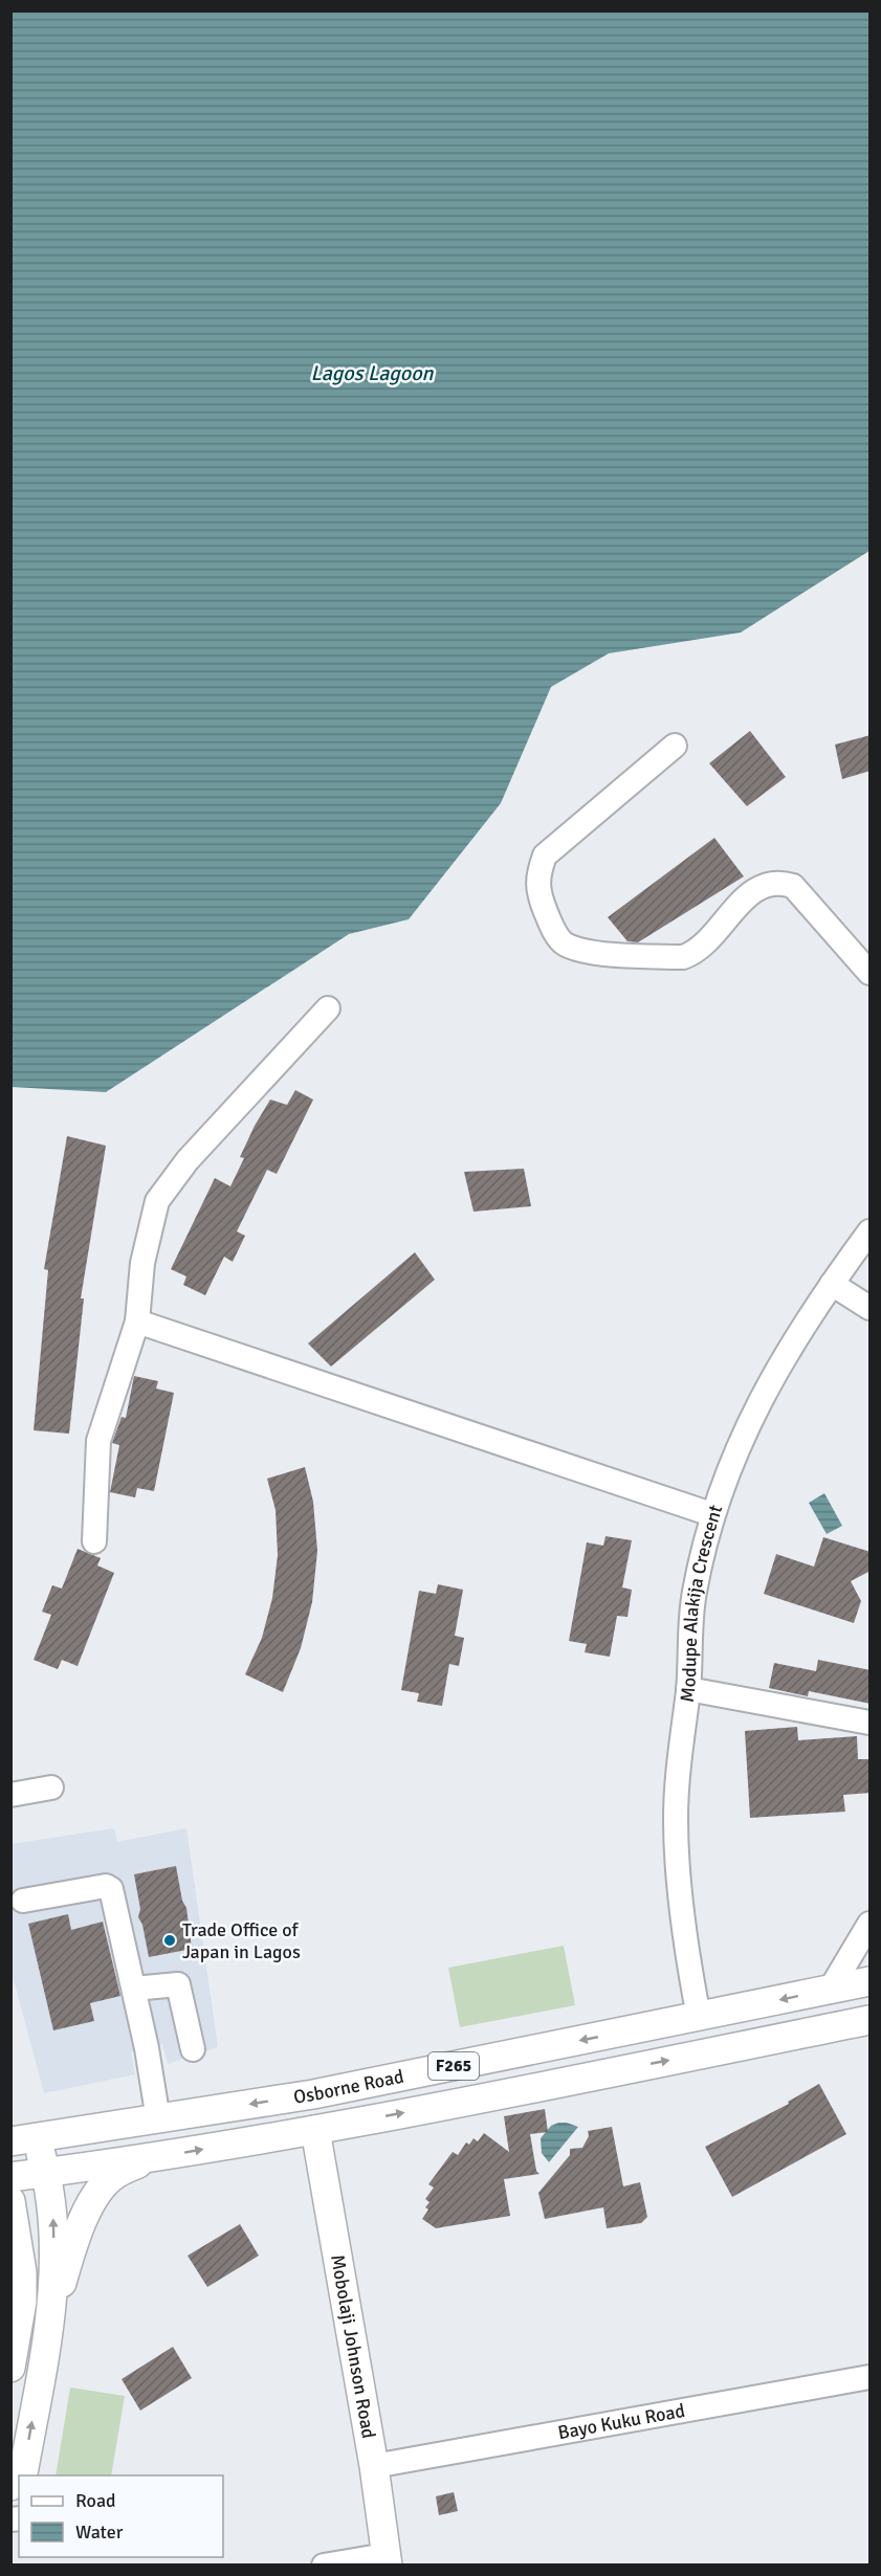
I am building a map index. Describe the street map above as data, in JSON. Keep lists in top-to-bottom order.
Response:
{
  "streets": {
    "main road": ["F265", "Osborne Road", "Mobolaji Johnson Road"],
    "street": ["Modupe Alakija Crescent", "Bayo Kuku Road"]
  },
  "crossings": [
    ["Modupe Alakija Crescent", "Osborne Road"],
    ["Osborne Road", "Mobolaji Johnson Road"],
    ["Mobolaji Johnson Road", "Bayo Kuku Road"]
  ],
  "water": ["Lagos Lagoon"],
  "places": ["Trade Office of Japan in Lagos"],
  "legend": ["Road", "Water"]
}
